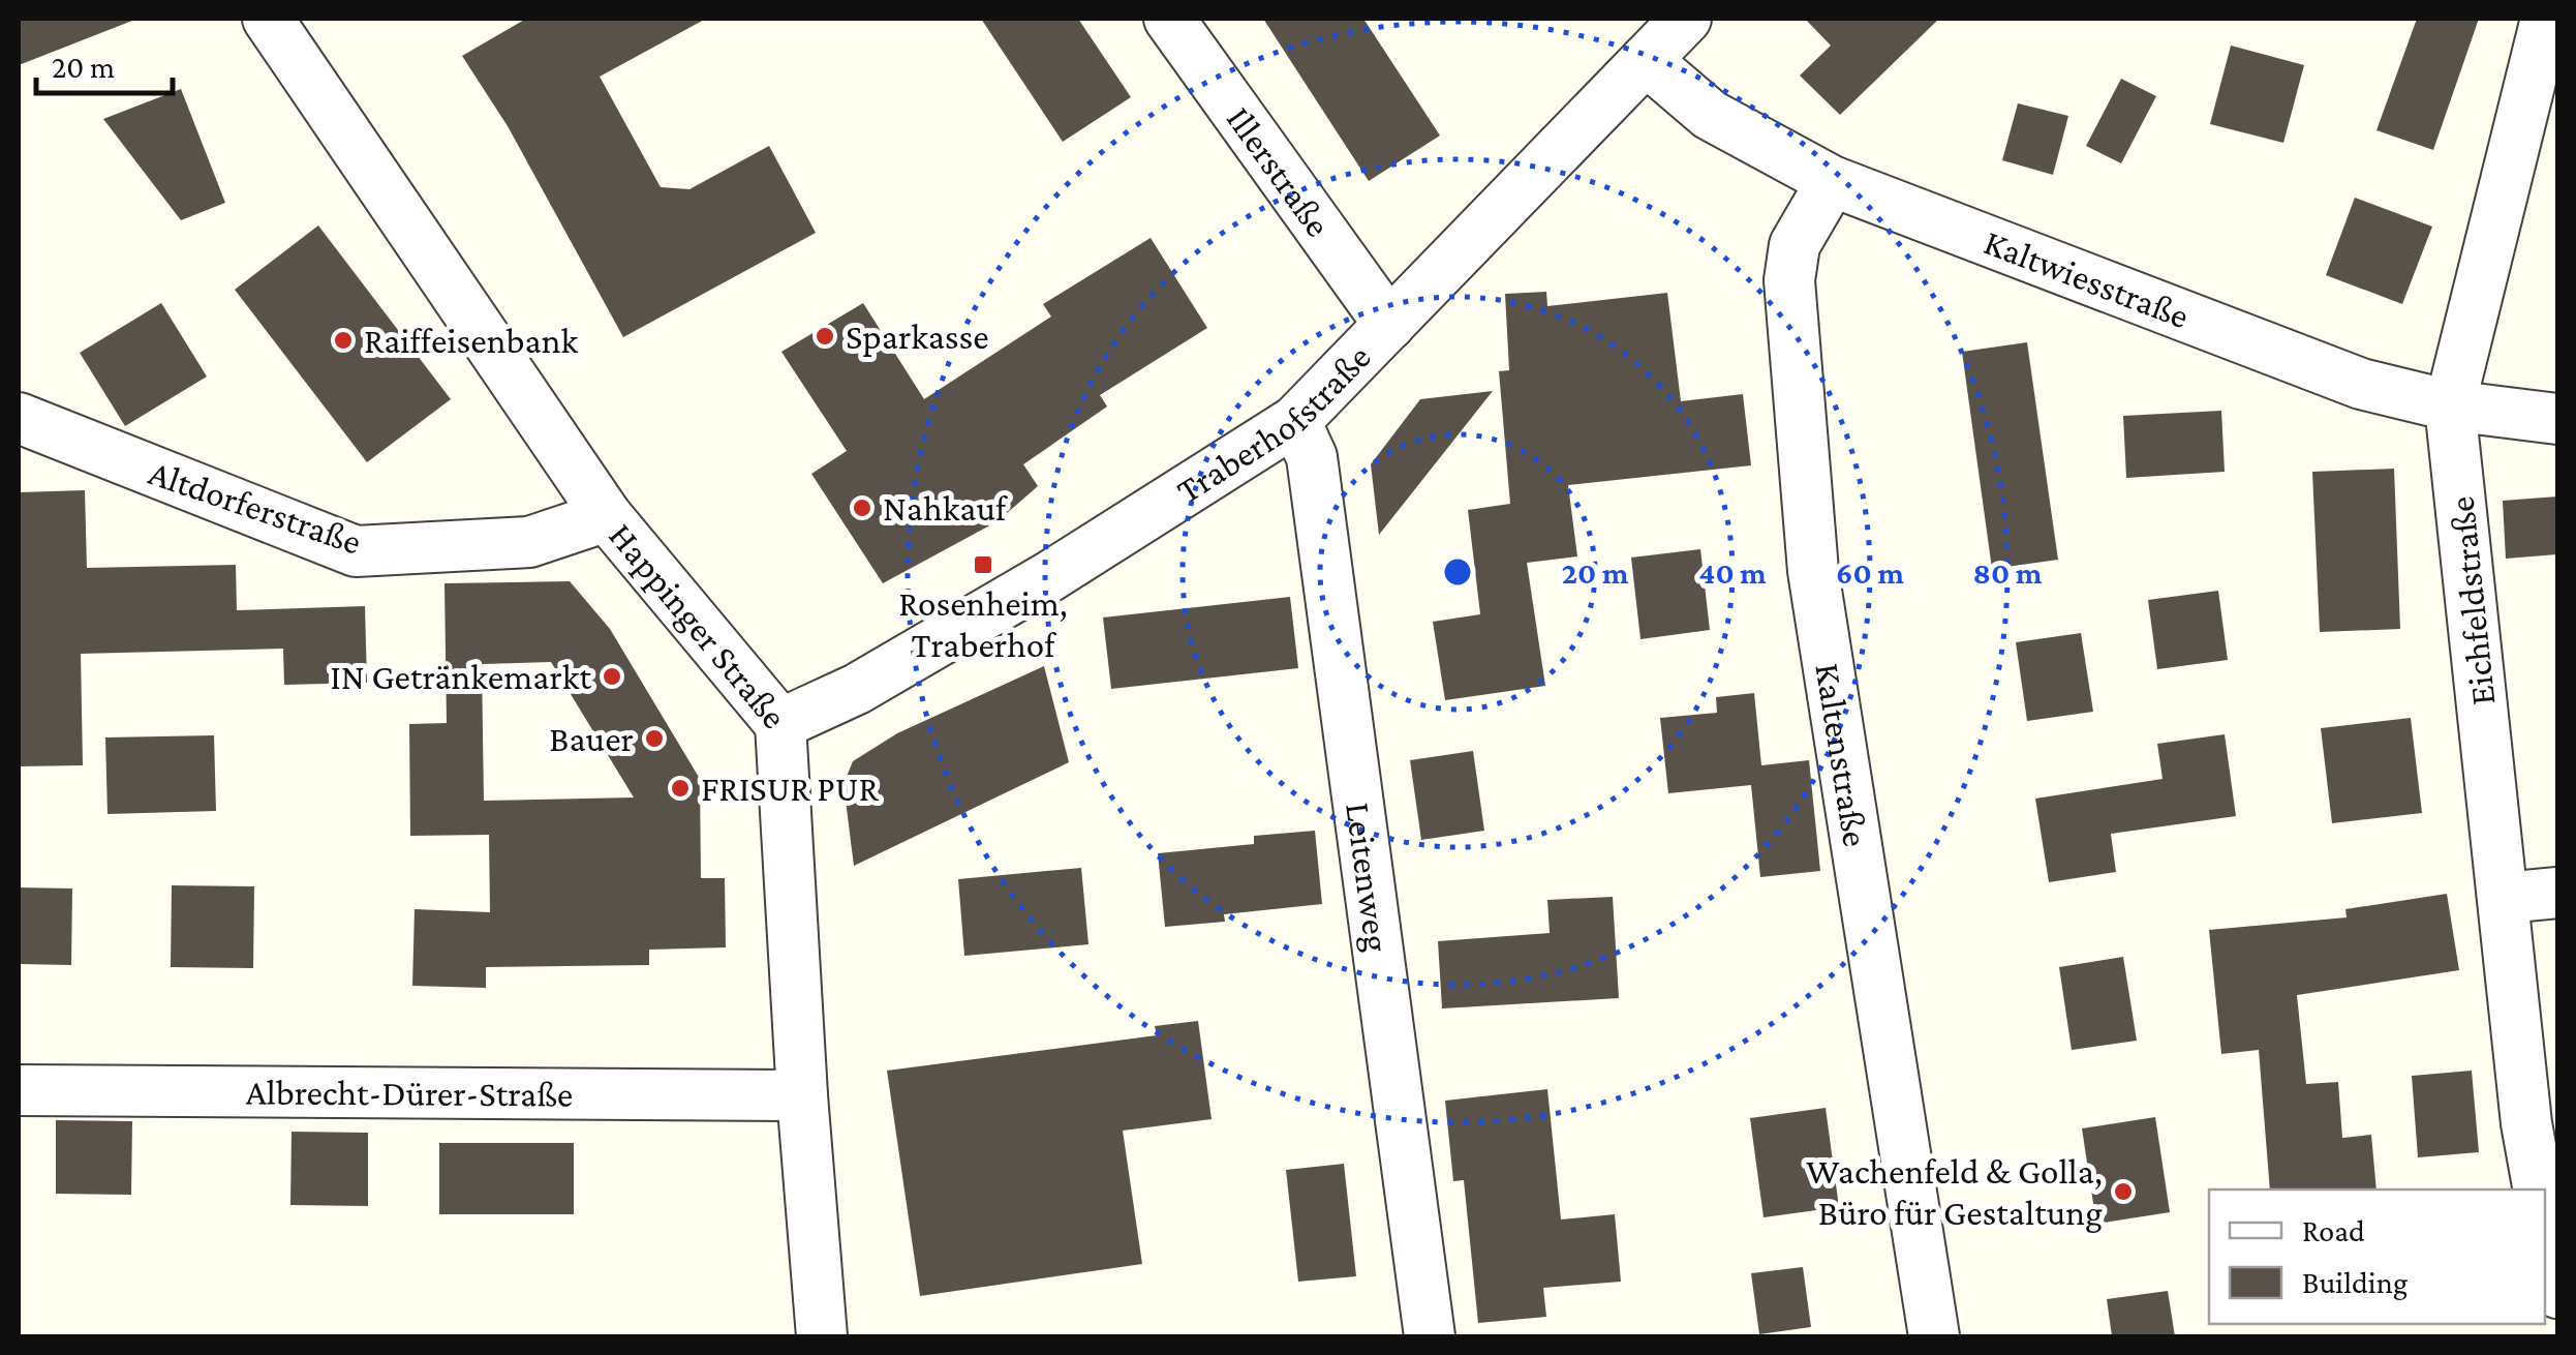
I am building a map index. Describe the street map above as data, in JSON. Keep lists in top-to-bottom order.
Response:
{
  "streets": {
    "street": [
      "Illerstraße",
      "Kaltwiesstraße",
      "Traberhofstraße",
      "Altdorferstraße",
      "Eichfeldstraße",
      "Happinger Straße",
      "Kaltenstraße",
      "Leitenweg",
      "Albrecht-Dürer-Straße"
    ]
  },
  "crossings": [
    ["Illerstraße", "Traberhofstraße"],
    ["Kaltwiesstraße", "Traberhofstraße"],
    ["Kaltwiesstraße", "Eichfeldstraße"],
    ["Kaltwiesstraße", "Kaltenstraße"],
    ["Traberhofstraße", "Happinger Straße"],
    ["Traberhofstraße", "Leitenweg"],
    ["Altdorferstraße", "Happinger Straße"],
    ["Happinger Straße", "Albrecht-Dürer-Straße"]
  ],
  "places": {
    "other": [
      "Sparkasse",
      "Raiffeisenbank",
      "Nahkauf",
      "IN Getränkemarkt",
      "Bauer",
      "FRISUR PUR",
      "Wachenfeld & Golla, Büro für Gestaltung"
    ],
    "transit": ["Rosenheim, Traberhof"]
  },
  "legend": ["Road", "Building"],
  "scale_bar": "20 m",
  "rings": [
    "20 m",
    "40 m",
    "60 m",
    "80 m"
  ]
}
